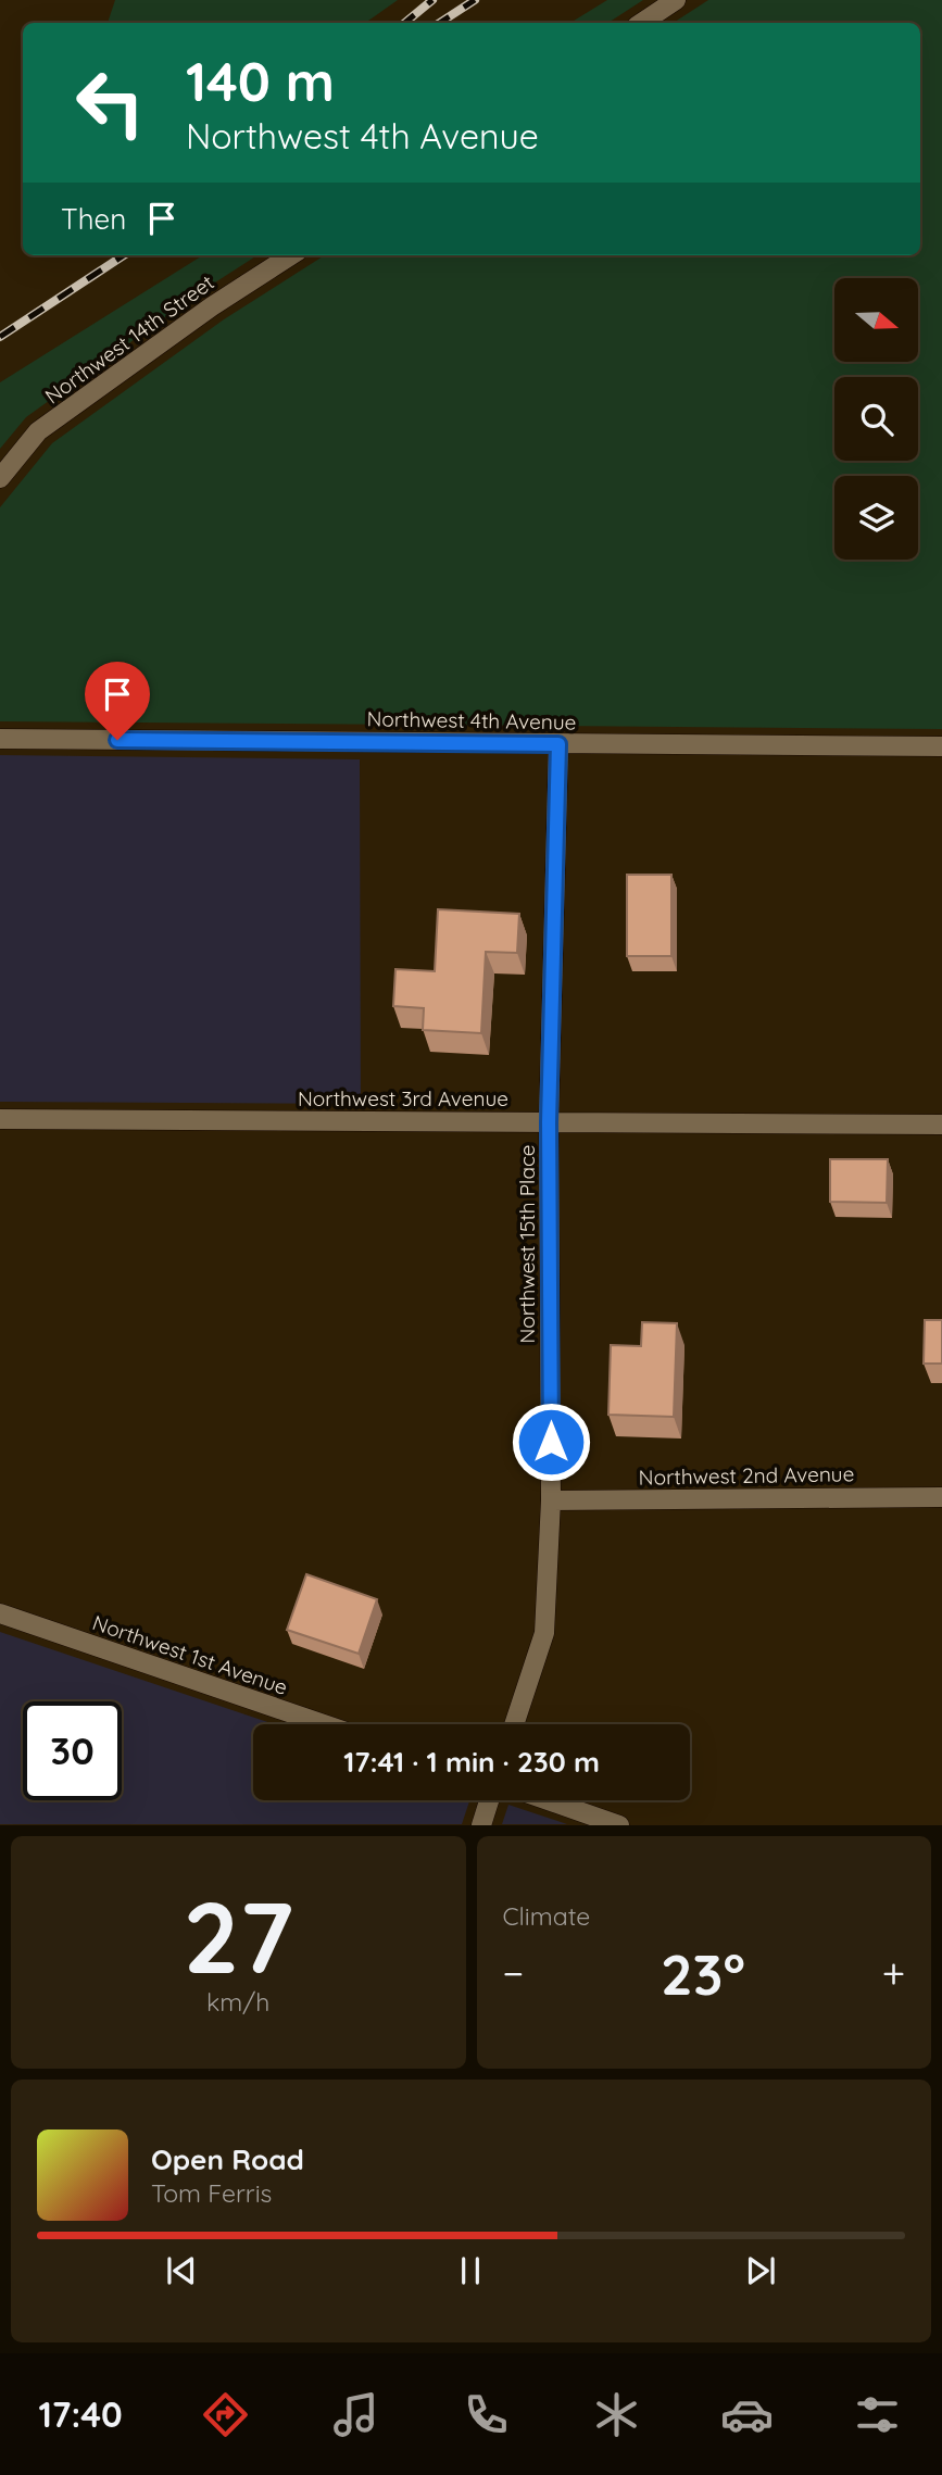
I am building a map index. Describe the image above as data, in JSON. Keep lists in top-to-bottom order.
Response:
{
  "streets": {
    "street": [
      "Northwest 14th Street",
      "Northwest 4th Avenue",
      "Northwest 3rd Avenue",
      "Northwest 15th Place",
      "Northwest 2nd Avenue",
      "Northwest 1st Avenue"
    ]
  },
  "crossings": [
    ["Northwest 4th Avenue", "Northwest 15th Place"],
    ["Northwest 3rd Avenue", "Northwest 15th Place"],
    ["Northwest 15th Place", "Northwest 2nd Avenue"]
  ],
  "north": "right",
  "page": {
    "turn": ["140 m", "Northwest 4th Avenue"],
    "then": "Then",
    "limit": "30",
    "trip": "17:41 · 1 min · 230 m",
    "tile": [
      ["27", "km/h"],
      "Climate"
    ],
    "heat": ["−", "23°", "+"],
    "song": ["Open Road", "Tom Ferris"],
    "tabs": "17:40"
  }
}
